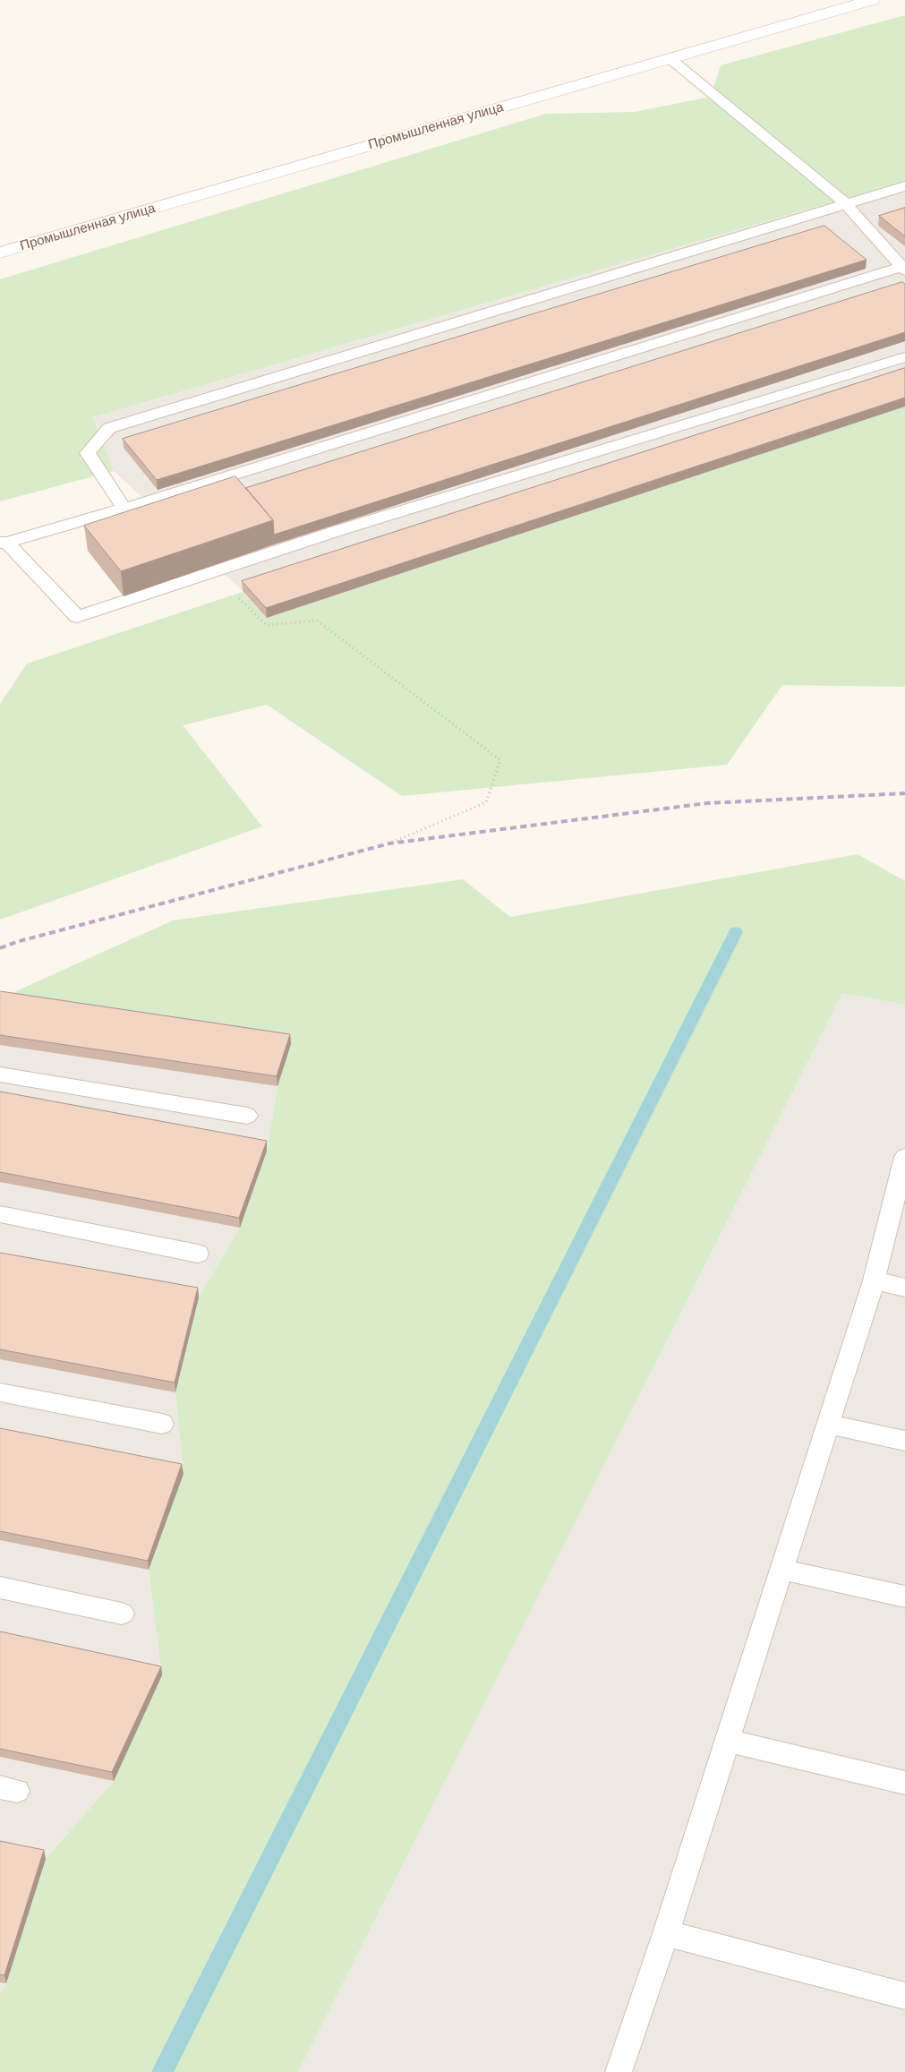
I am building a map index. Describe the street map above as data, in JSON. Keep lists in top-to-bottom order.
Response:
{
  "streets": {
    "street": ["Промышленная улица"]
  }
}
